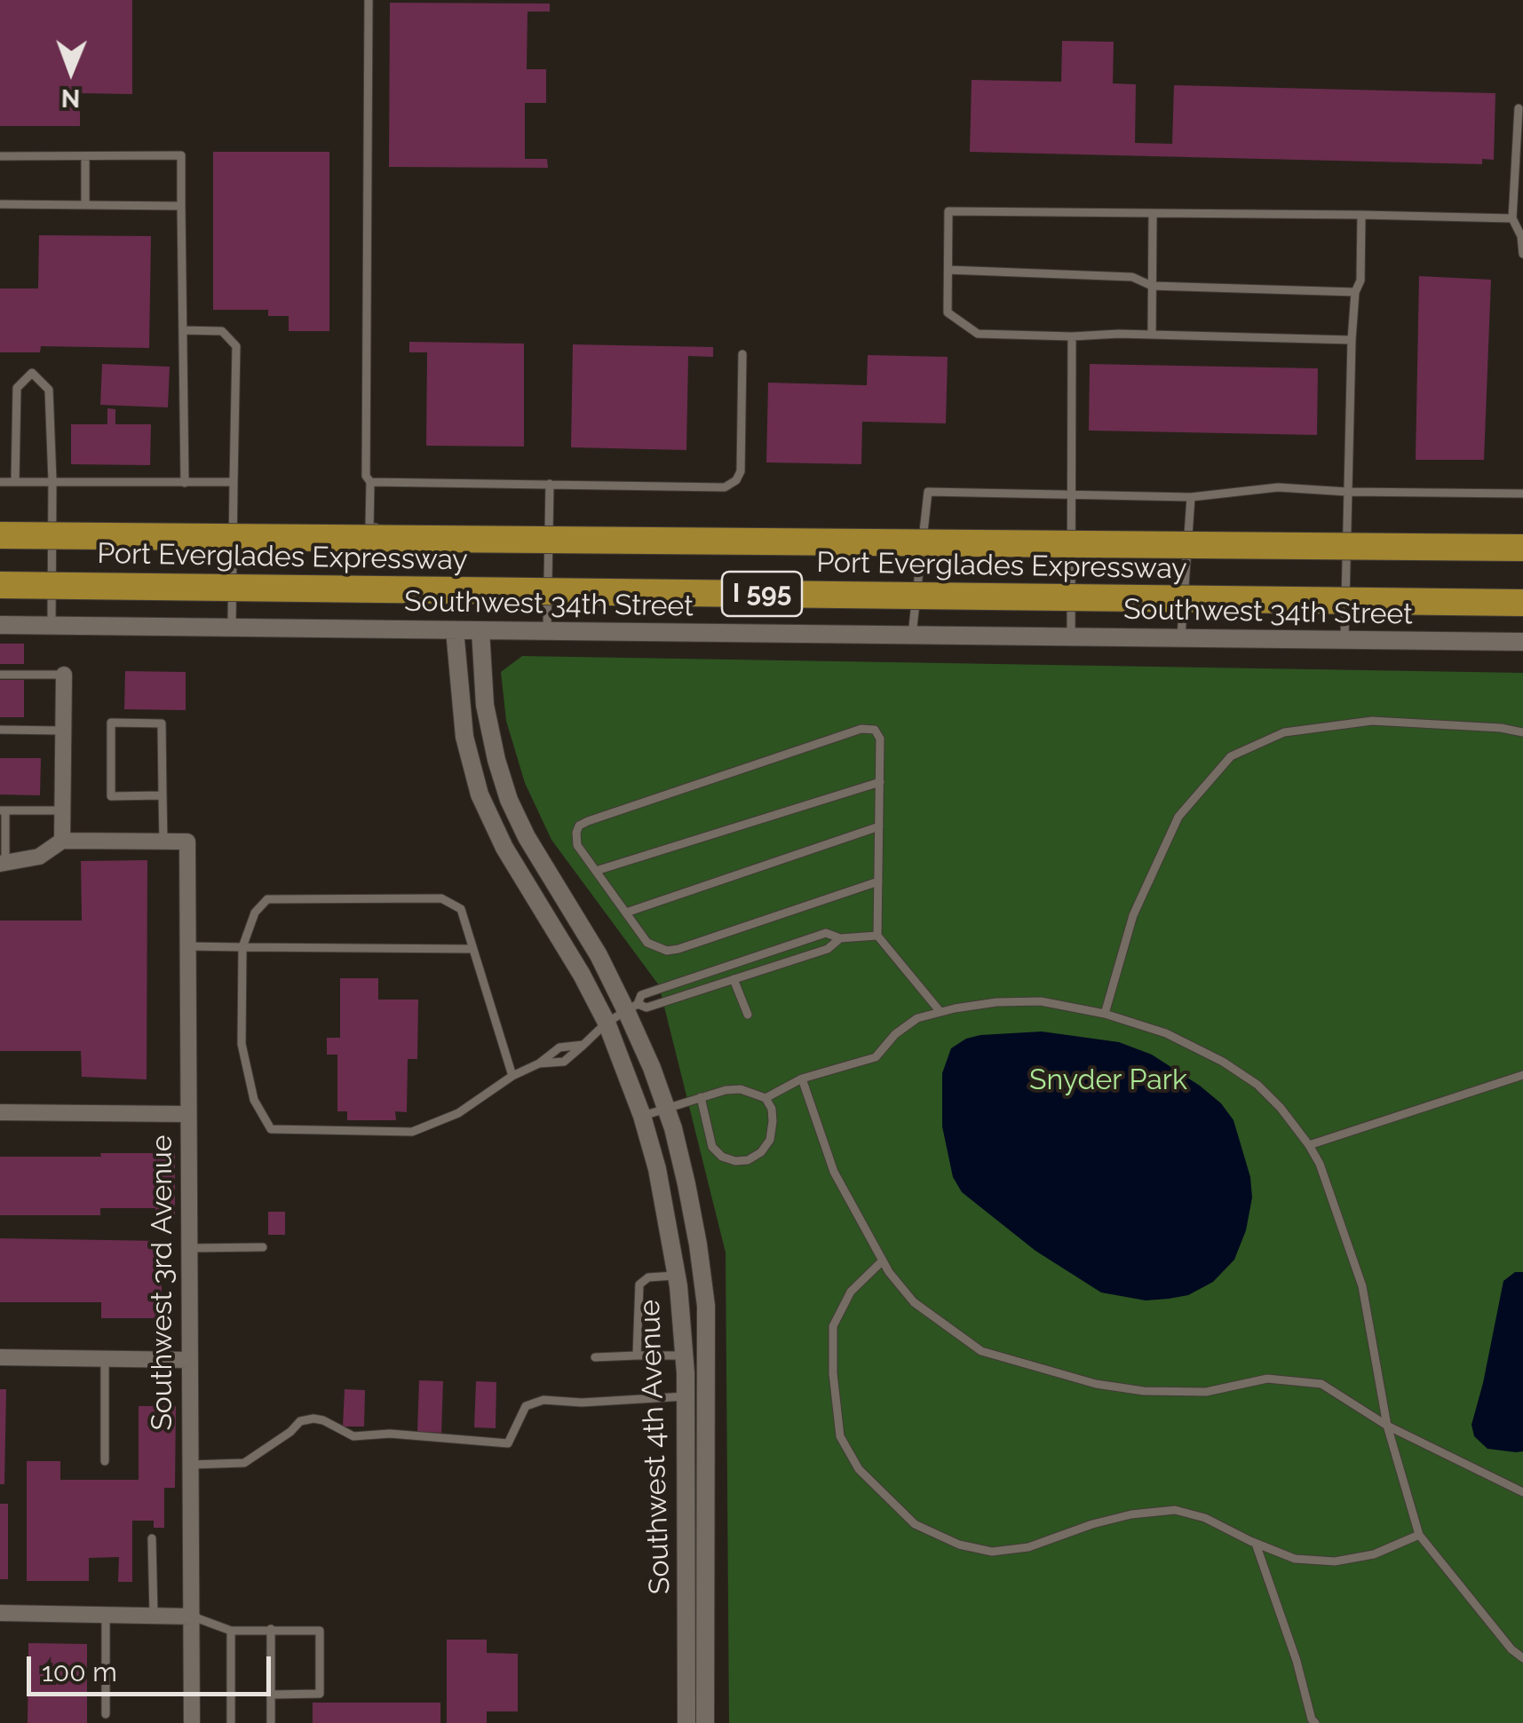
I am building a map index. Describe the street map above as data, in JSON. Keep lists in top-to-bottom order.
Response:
{
  "streets": {
    "highway": ["Port Everglades Expressway", "I 595"],
    "street": ["Southwest 34th Street", "Southwest 3rd Avenue", "Southwest 4th Avenue"]
  },
  "crossings": [
    ["Southwest 34th Street", "Southwest 4th Avenue"]
  ],
  "parks": ["Snyder Park"],
  "scale_bar": "100 m",
  "north": "bottom"
}
